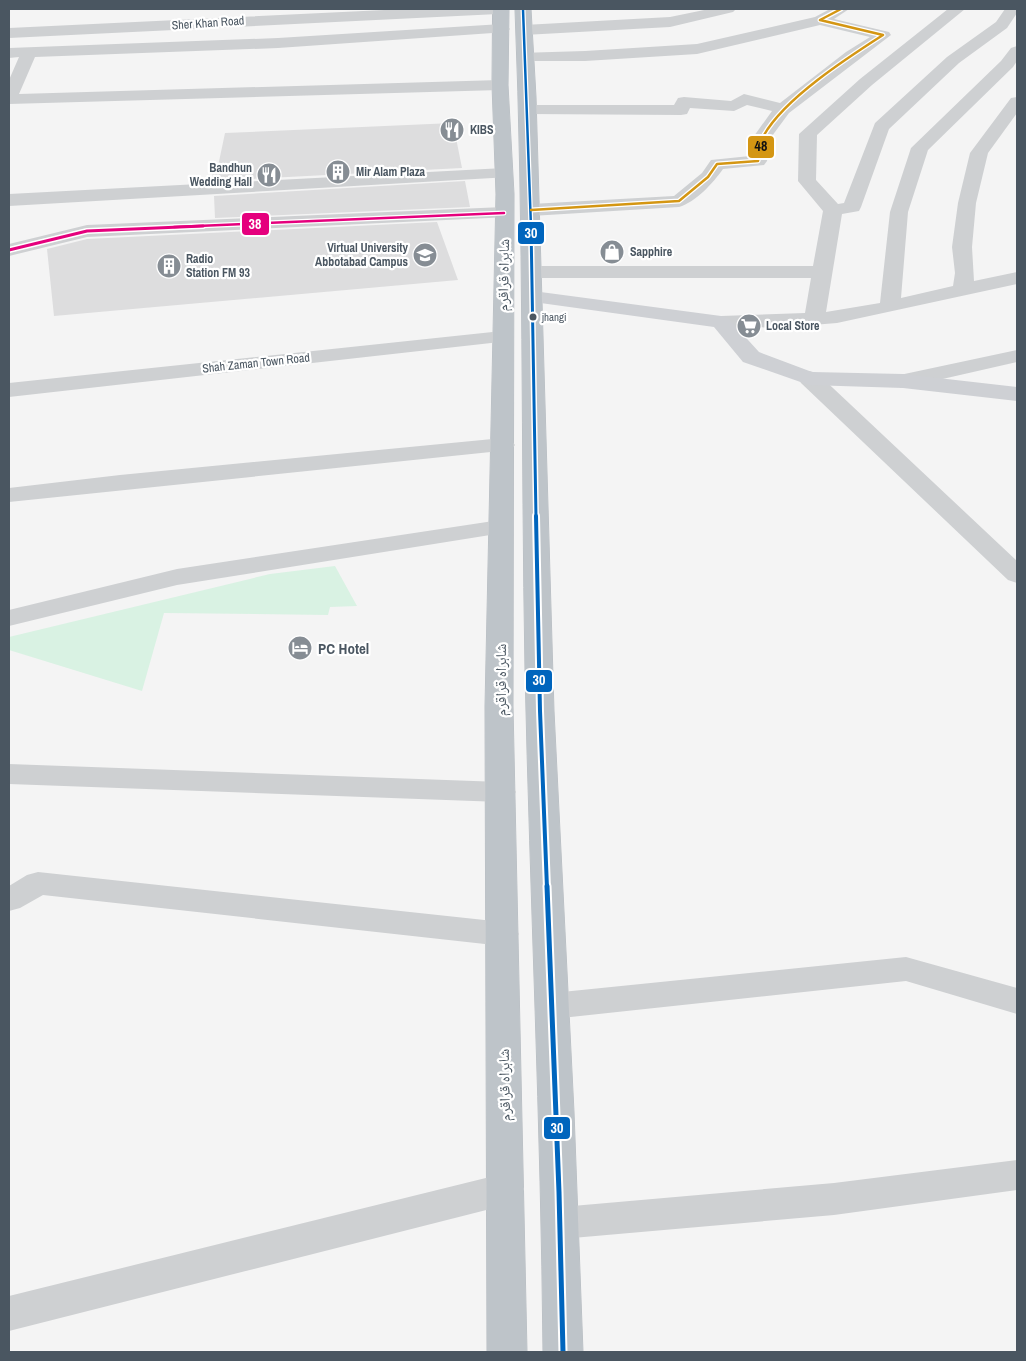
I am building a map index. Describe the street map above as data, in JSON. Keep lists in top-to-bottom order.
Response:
{
  "streets": {
    "highway": ["شاہراہ قراقرم"],
    "street": ["Sher Khan Road", "Shah Zaman Town Road"]
  },
  "crossings": [
    ["Sher Khan Road", "شاہراہ قراقرم"],
    ["شاہراہ قراقرم", "Shah Zaman Town Road"]
  ],
  "places": {
    "restaurant": ["KIBS", "Bandhun Wedding Hall"],
    "building": ["Mir Alam Plaza", "Radio Station FM 93"],
    "shop": ["Sapphire"],
    "school or university": ["Virtual University Abbotabad Campus"],
    "other": ["jhangi"],
    "supermarket": ["Local Store"],
    "hotel": ["PC Hotel"]
  },
  "lines": ["transit line 30", "transit line 48", "transit line 38"]
}
